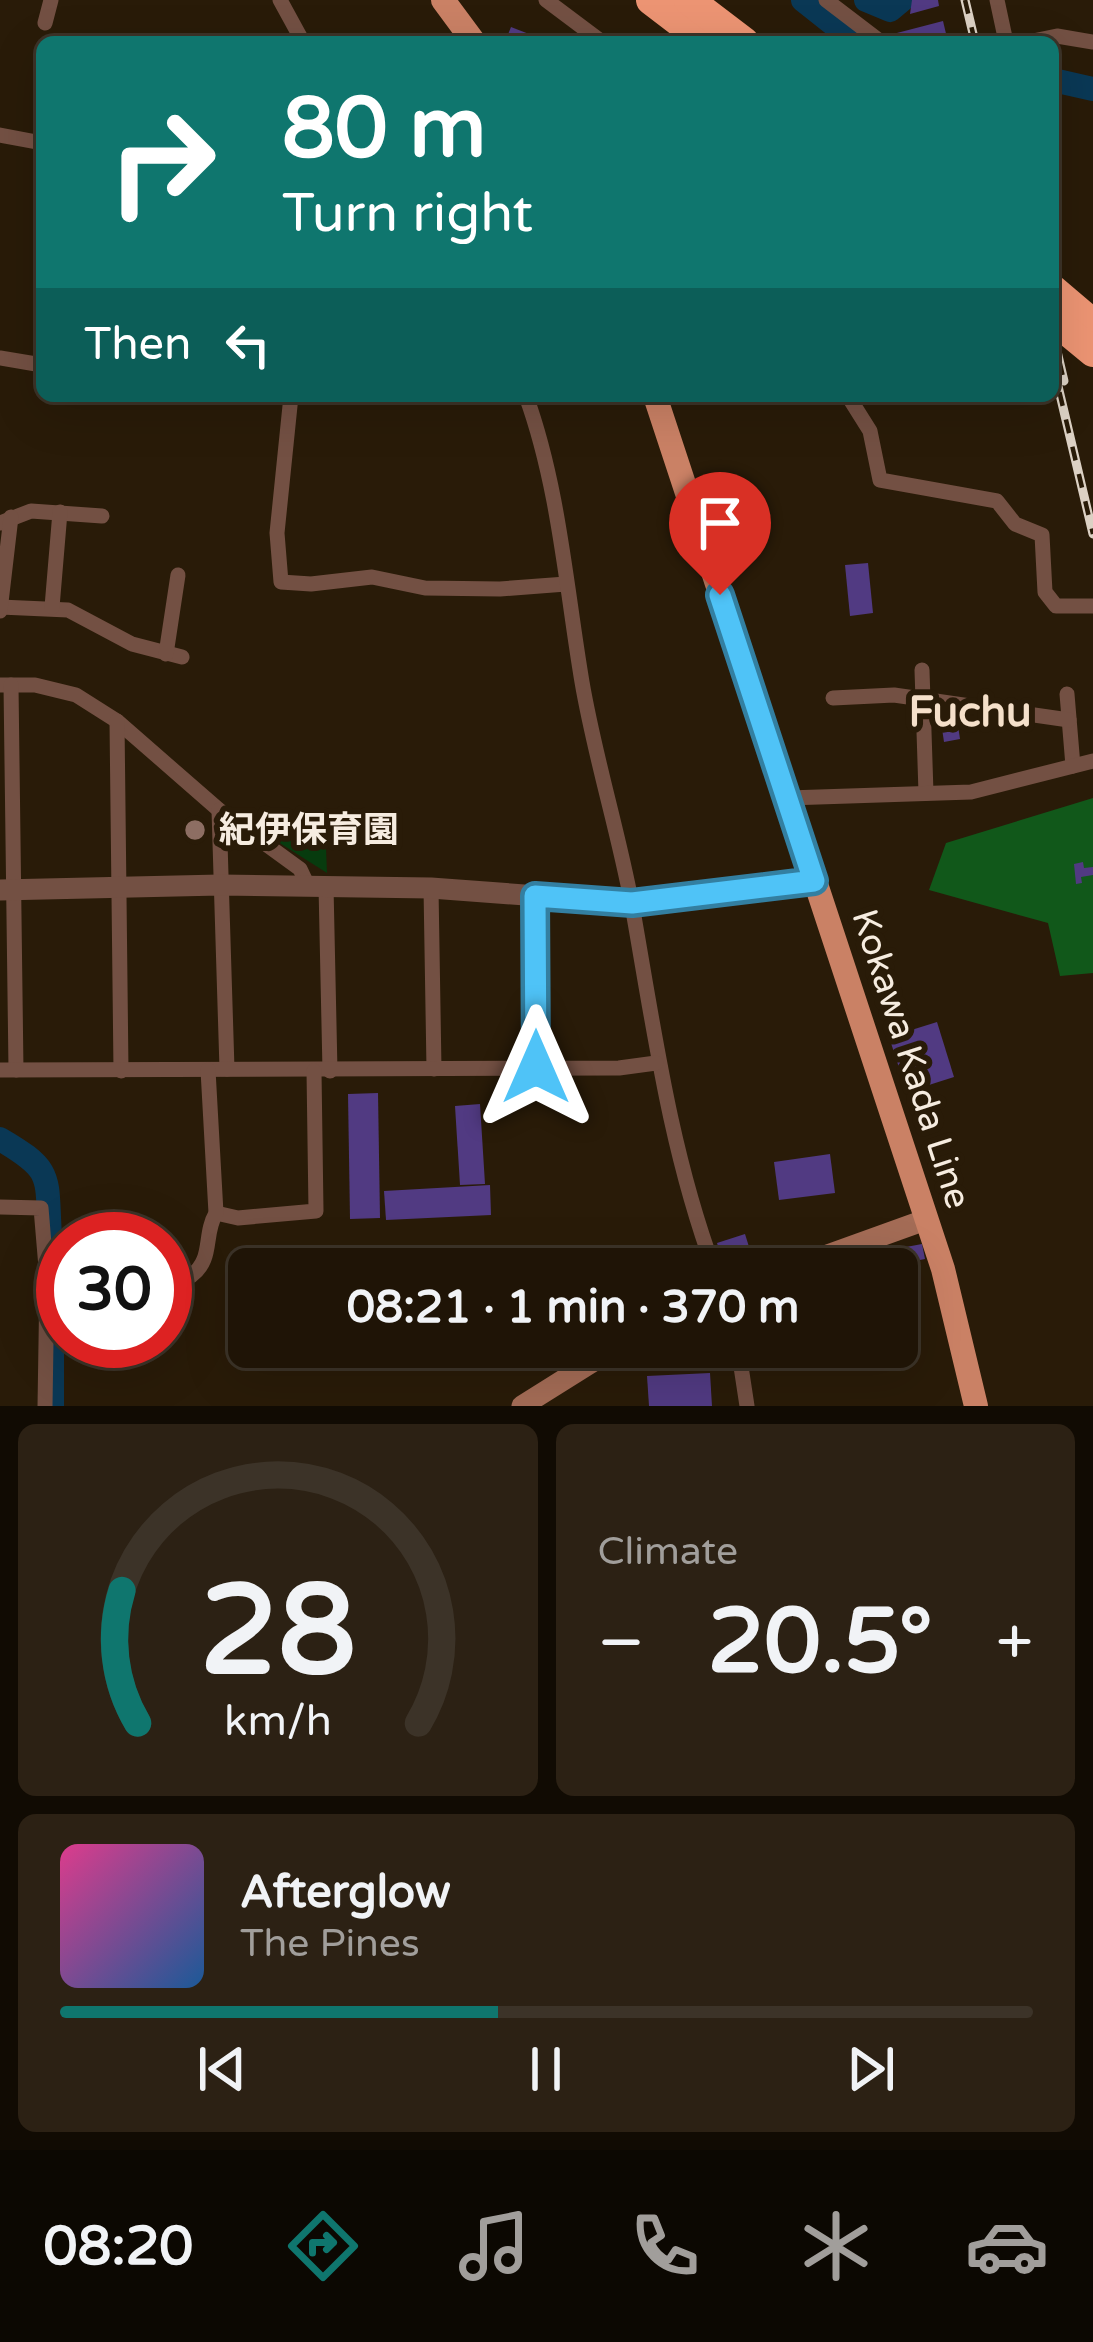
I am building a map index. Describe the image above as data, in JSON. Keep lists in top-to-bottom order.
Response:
{
  "streets": {
    "main road": ["Kokawa Kada Line"]
  },
  "districts": ["Fuchu"],
  "places": ["紀伊保育園"],
  "page": {
    "turn": ["80 m", "Turn right"],
    "then": "Then",
    "limit": "30",
    "trip": "08:21 · 1 min · 370 m",
    "tile": "Climate",
    "heat": ["−", "20.5°", "+"],
    "song": ["Afterglow", "The Pines"],
    "tabs": "08:20",
    "gauge": ["28", "km/h"]
  }
}
